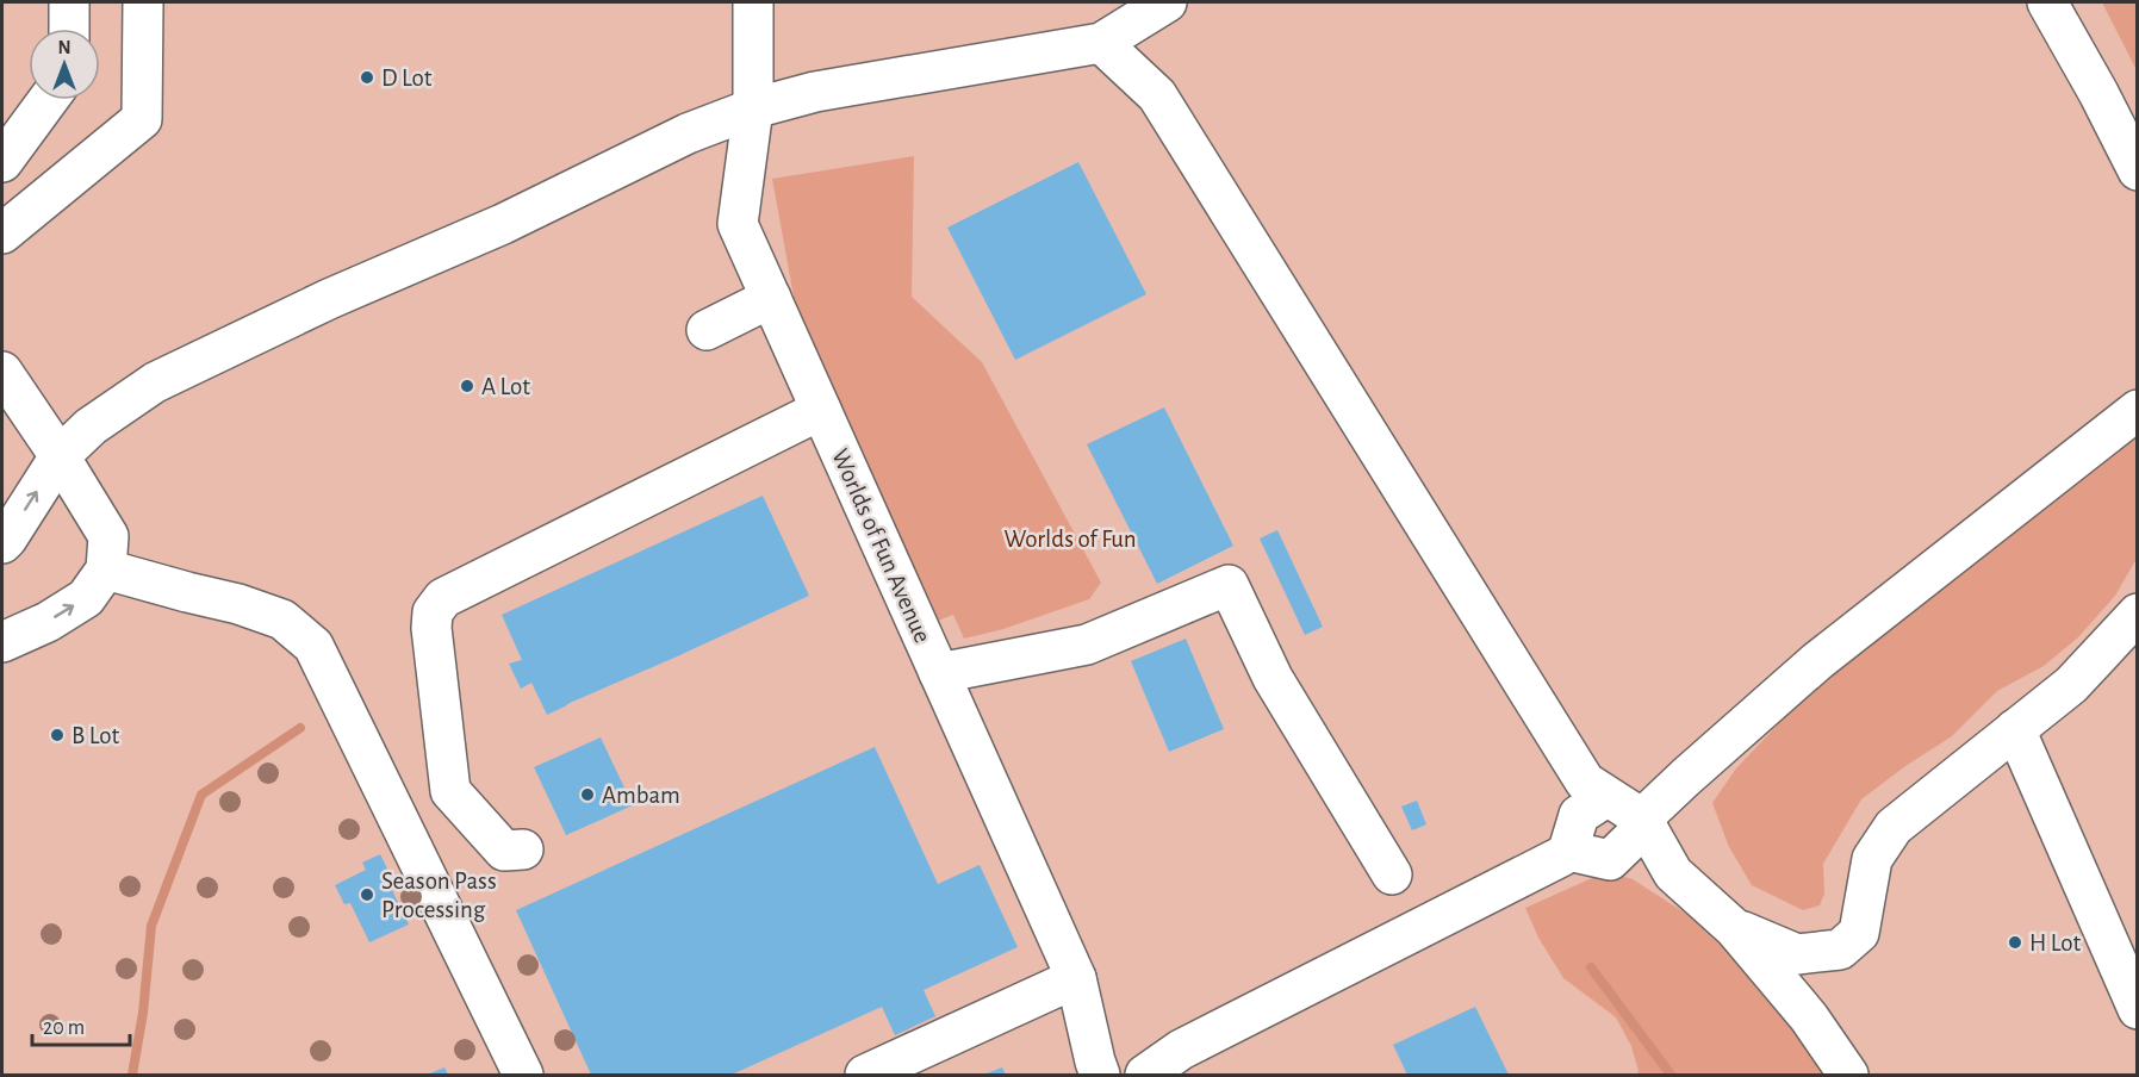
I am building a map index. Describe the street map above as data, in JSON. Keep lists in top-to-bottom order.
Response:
{
  "streets": {
    "street": ["Worlds of Fun Avenue"]
  },
  "parks": ["Worlds of Fun"],
  "places": [
    "D Lot",
    "A Lot",
    "B Lot",
    "Ambam",
    "Season Pass Processing",
    "H Lot"
  ],
  "scale_bar": "20 m",
  "north": "top"
}
